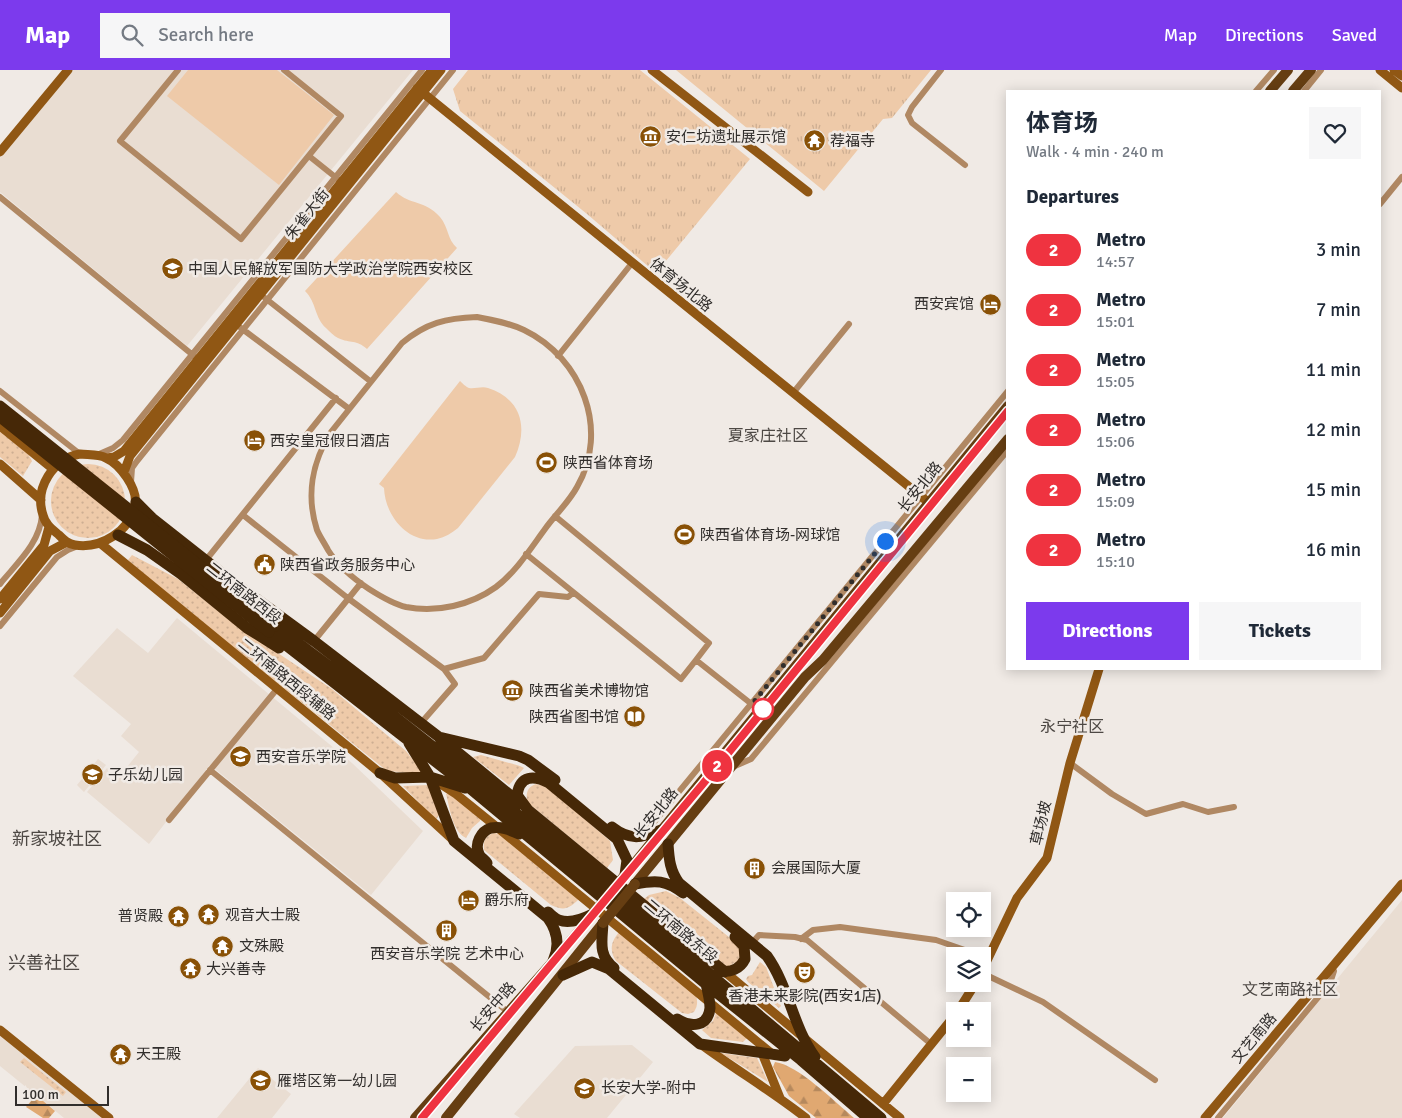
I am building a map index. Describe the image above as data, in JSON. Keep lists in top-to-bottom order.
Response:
{
  "streets": {
    "highway": ["二环南路西段", "二环南路东段"],
    "main road": [
      "朱雀大街",
      "体育场北路",
      "长安北路",
      "二环南路西段辅路",
      "草场坡",
      "长安中路",
      "文艺南路"
    ]
  },
  "crossings": [
    ["朱雀大街", "体育场北路"],
    ["朱雀大街", "二环南路西段辅路"],
    ["体育场北路", "长安北路"],
    ["长安北路", "长安中路"],
    ["二环南路西段", "二环南路东段"]
  ],
  "districts": [
    "夏家庄社区",
    "永宁社区",
    "新家坡社区",
    "兴善社区",
    "文艺南路社区"
  ],
  "places": {
    "museum": ["安仁坊遗址展示馆", "陕西省美术博物馆"],
    "temple": [
      "荐福寺",
      "观音大士殿",
      "普贤殿",
      "文殊殿",
      "大兴善寺",
      "天王殿"
    ],
    "school or university": [
      "中国人民解放军国防大学政治学院西安校区",
      "西安音乐学院",
      "子乐幼儿园",
      "雁塔区第一幼儿园",
      "长安大学-附中"
    ],
    "hotel": ["西安宾馆", "西安皇冠假日酒店", "爵乐府"],
    "sports": ["陕西省体育场", "陕西省体育场-网球馆"],
    "public building": ["陕西省政务服务中心"],
    "library": ["陕西省图书馆"],
    "building": ["会展国际大厦", "西安音乐学院 艺术中心"],
    "theatre": ["香港未来影院(西安1店)"]
  },
  "lines": ["metro line 2"],
  "scale_bar": "100 m",
  "page": {
    "header": "Map",
    "search": "Search here",
    "nav": ["Map", "Directions", "Saved"],
    "on_map": "2",
    "heading": [
      ["体育场", "Walk · 4 min · 240 m"],
      "Departures"
    ],
    "list": [
      {
        "mark": "2",
        "name": "Metro",
        "note": "14:57",
        "value": "3 min"
      },
      {
        "mark": "2",
        "name": "Metro",
        "note": "15:01",
        "value": "7 min"
      },
      {
        "mark": "2",
        "name": "Metro",
        "note": "15:05",
        "value": "11 min"
      },
      {
        "mark": "2",
        "name": "Metro",
        "note": "15:06",
        "value": "12 min"
      },
      {
        "mark": "2",
        "name": "Metro",
        "note": "15:09",
        "value": "15 min"
      },
      {
        "mark": "2",
        "name": "Metro",
        "note": "15:10",
        "value": "16 min"
      }
    ],
    "buttons": ["Directions", "Tickets"],
    "map_buttons": ["+", "−"],
    "scale": "100 m"
  }
}
